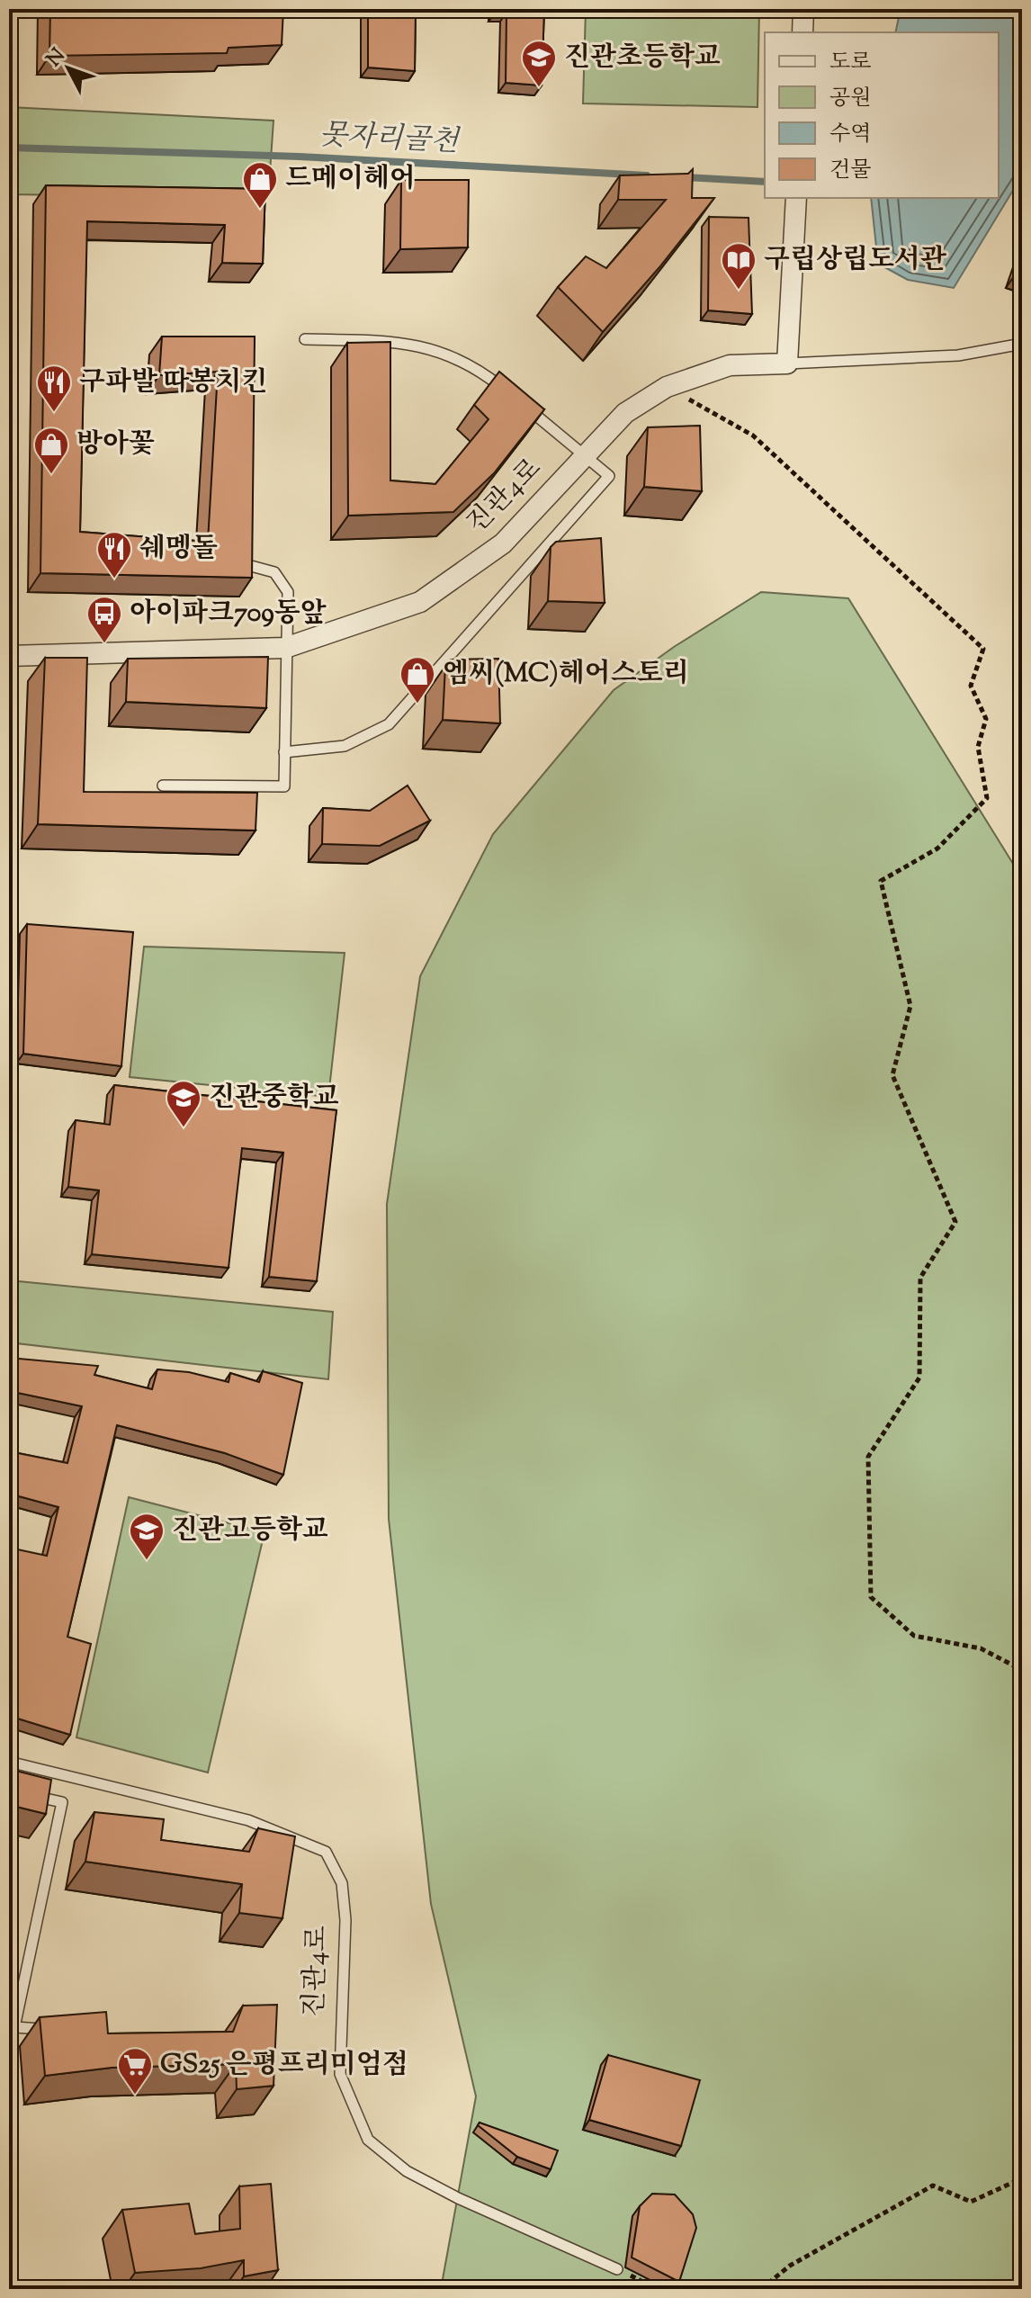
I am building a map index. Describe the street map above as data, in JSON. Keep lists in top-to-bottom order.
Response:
{
  "streets": {
    "street": ["진관4로"]
  },
  "water": ["못자리골천"],
  "places": {
    "school or university": ["진관초등학교", "진관중학교", "진관고등학교"],
    "shop": ["드메이헤어", "방아꽃", "엠씨(MC)헤어스토리"],
    "library": ["구립상립도서관"],
    "restaurant": ["구파발 따봉치킨", "쉐멩돌"],
    "bus stop": ["아이파크709동앞"],
    "supermarket": ["GS25 은평프리미엄점"]
  },
  "legend": [
    "도로",
    "공원",
    "수역",
    "건물"
  ],
  "north": "top left"
}
